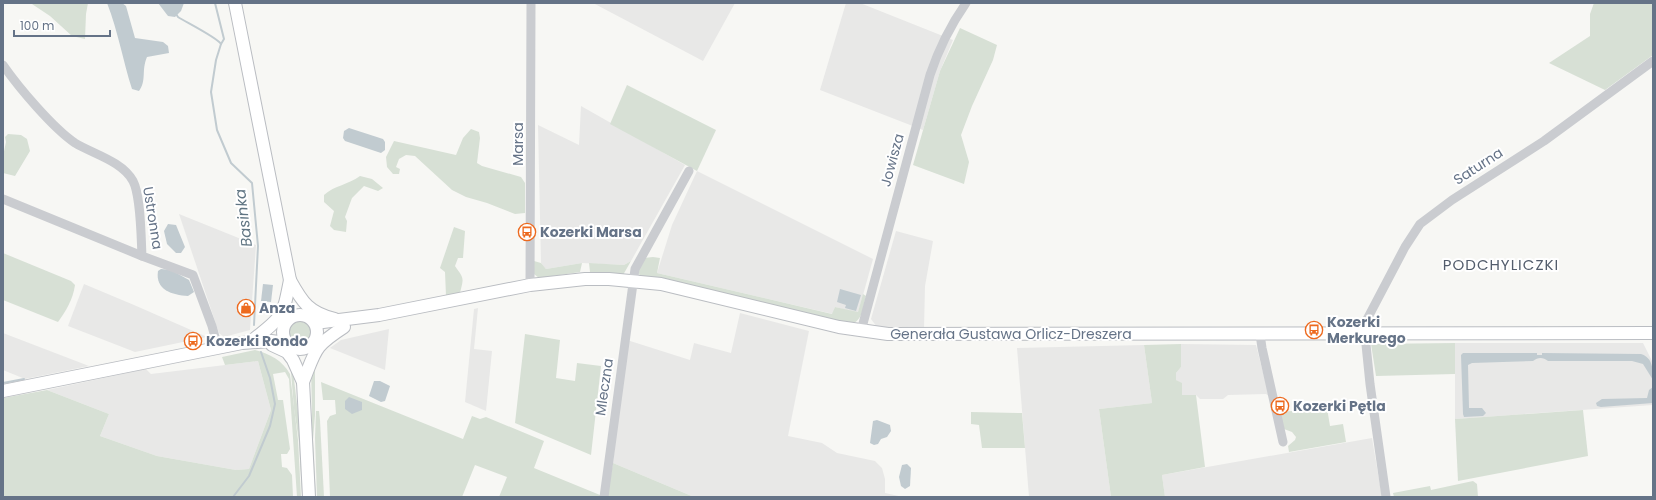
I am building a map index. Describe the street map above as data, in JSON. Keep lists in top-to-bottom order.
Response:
{
  "streets": {
    "main road": ["Generała Gustawa Orlicz-Dreszera"],
    "street": [
      "Marsa",
      "Jowisza",
      "Saturna",
      "Ustronna",
      "Mleczna"
    ]
  },
  "crossings": [
    ["Marsa", "Generała Gustawa Orlicz-Dreszera"],
    ["Jowisza", "Generała Gustawa Orlicz-Dreszera"],
    ["Saturna", "Generała Gustawa Orlicz-Dreszera"],
    ["Generała Gustawa Orlicz-Dreszera", "Mleczna"]
  ],
  "districts": ["PODCHYLICZKI"],
  "water": ["Basinka"],
  "places": {
    "bus stop": [
      "Kozerki Marsa",
      "Kozerki Merkurego",
      "Kozerki Rondo",
      "Kozerki Pętla"
    ],
    "shop": ["Anza"]
  },
  "scale_bar": "100 m"
}
